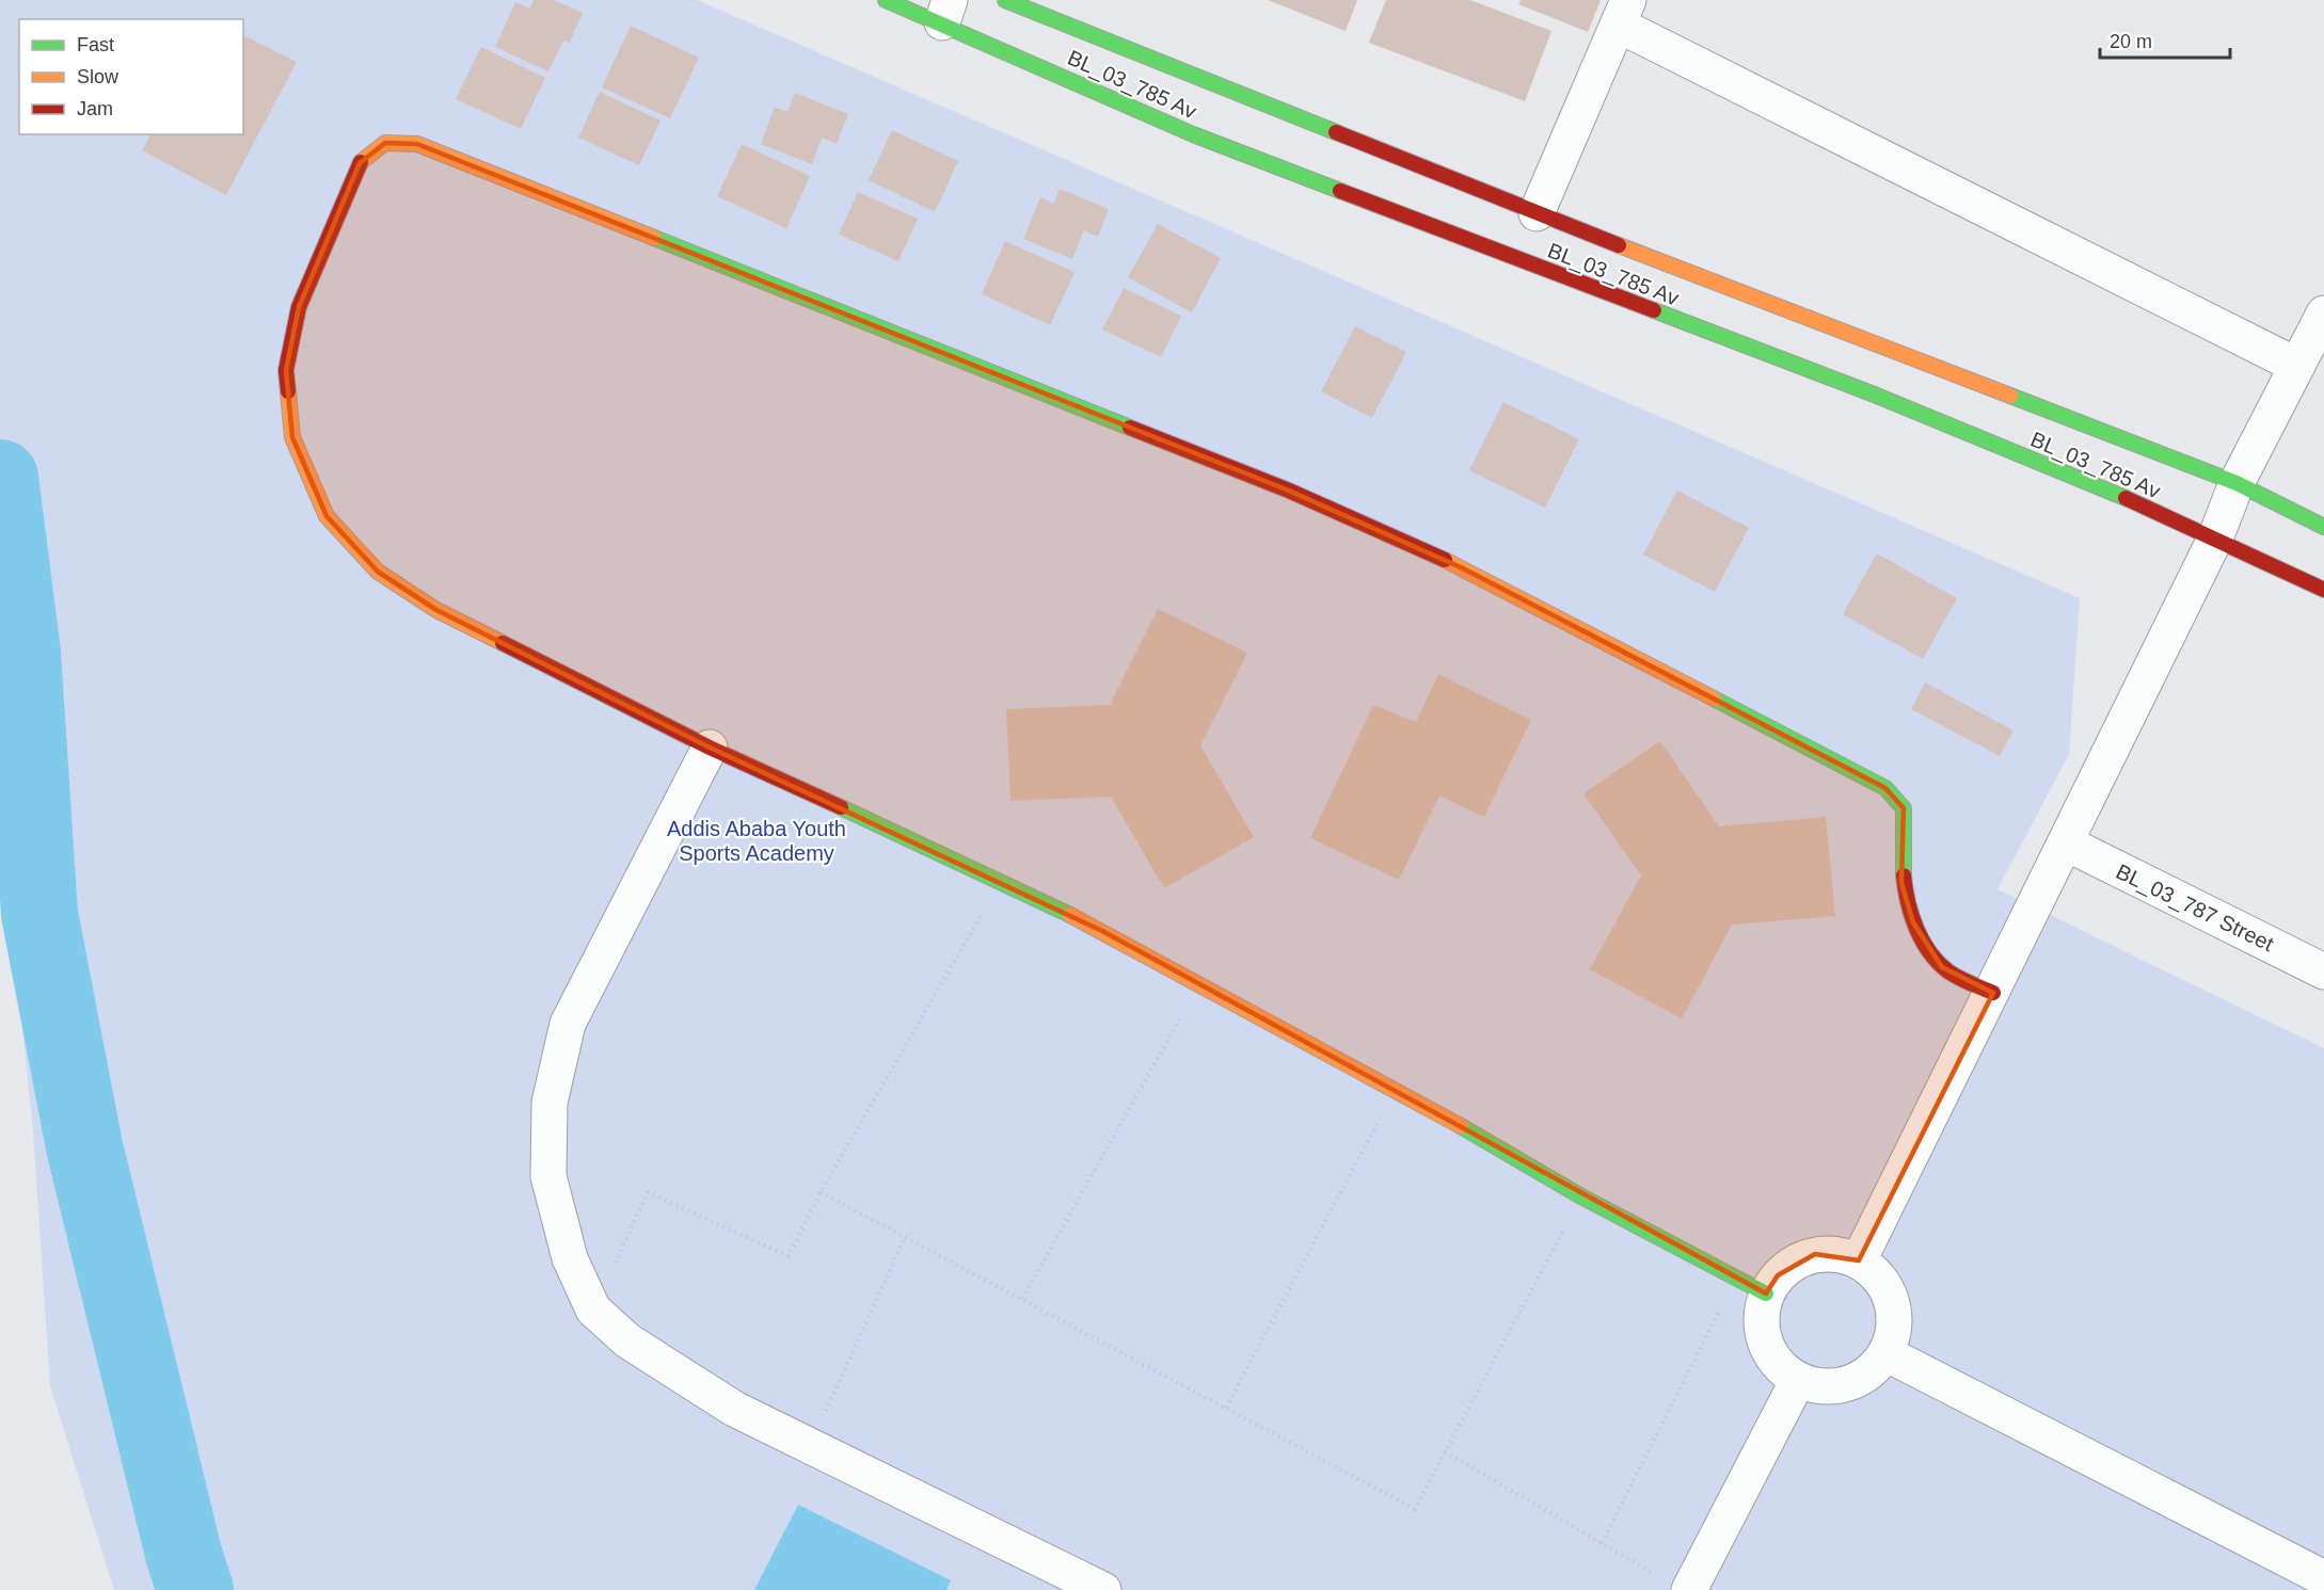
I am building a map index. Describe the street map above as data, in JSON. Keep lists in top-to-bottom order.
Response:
{
  "streets": {
    "street": ["BL_03_785 Av", "BL_03_787 Street"]
  },
  "parks": ["Addis Ababa Youth Sports Academy"],
  "legend": ["Fast", "Slow", "Jam"],
  "scale_bar": "20 m"
}
